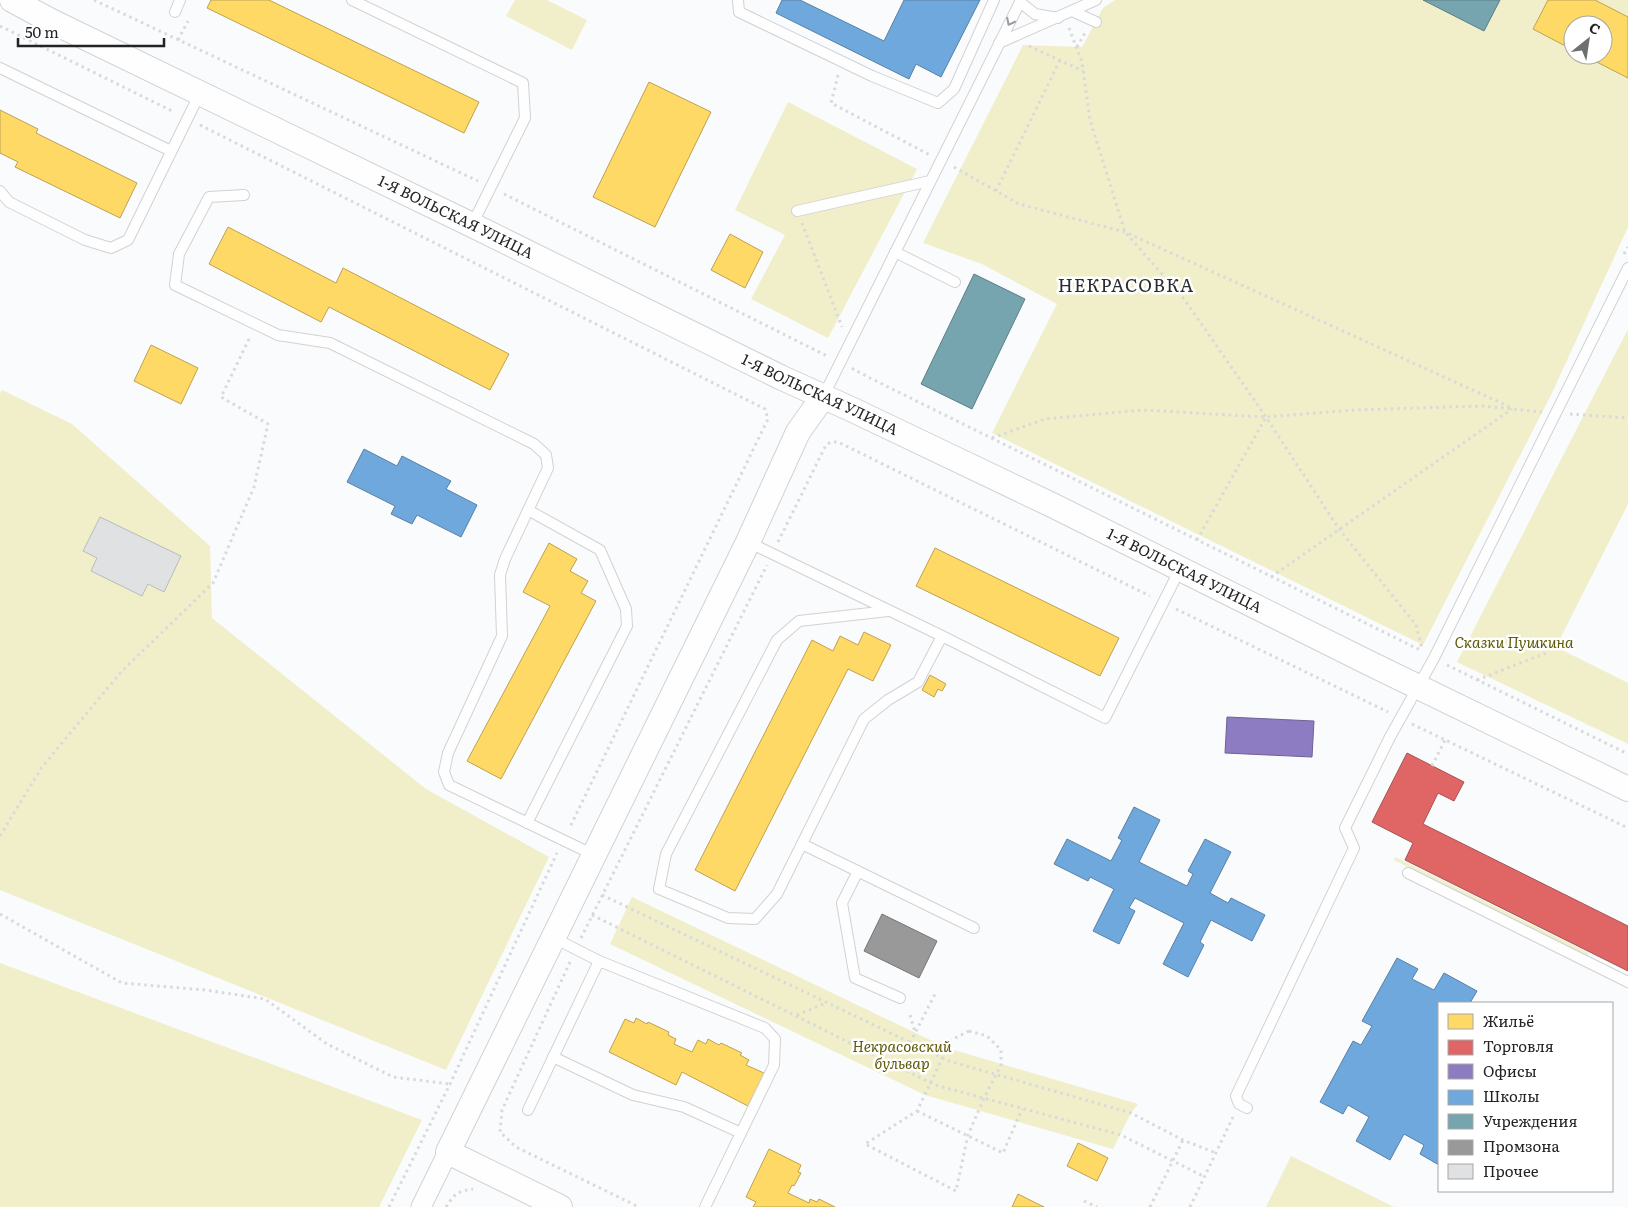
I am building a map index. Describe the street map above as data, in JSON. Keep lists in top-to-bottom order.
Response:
{
  "streets": {
    "street": ["1-Я ВОЛЬСКАЯ УЛИЦА"]
  },
  "districts": ["НЕКРАСОВКА"],
  "parks": ["Сказки Пушкина", "Некрасовский бульвар"],
  "legend": [
    "Жильё",
    "Торговля",
    "Офисы",
    "Школы",
    "Учреждения",
    "Промзона",
    "Прочее"
  ],
  "scale_bar": "50 m",
  "north": "top right"
}
